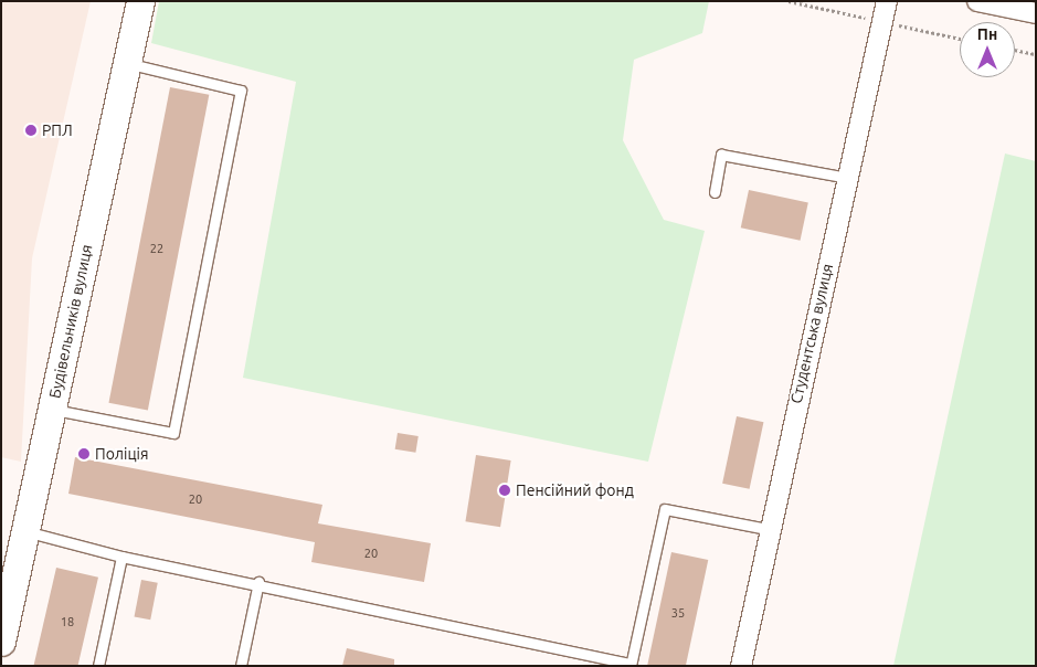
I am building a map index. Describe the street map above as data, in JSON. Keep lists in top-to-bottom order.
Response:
{
  "streets": {
    "street": ["Будівельників вулиця", "Студентська вулиця"]
  },
  "places": ["РПЛ", "Поліція", "Пенсійний фонд"],
  "house_numbers": [
    "22",
    "20",
    "20",
    "35",
    "18"
  ],
  "north": "top"
}
